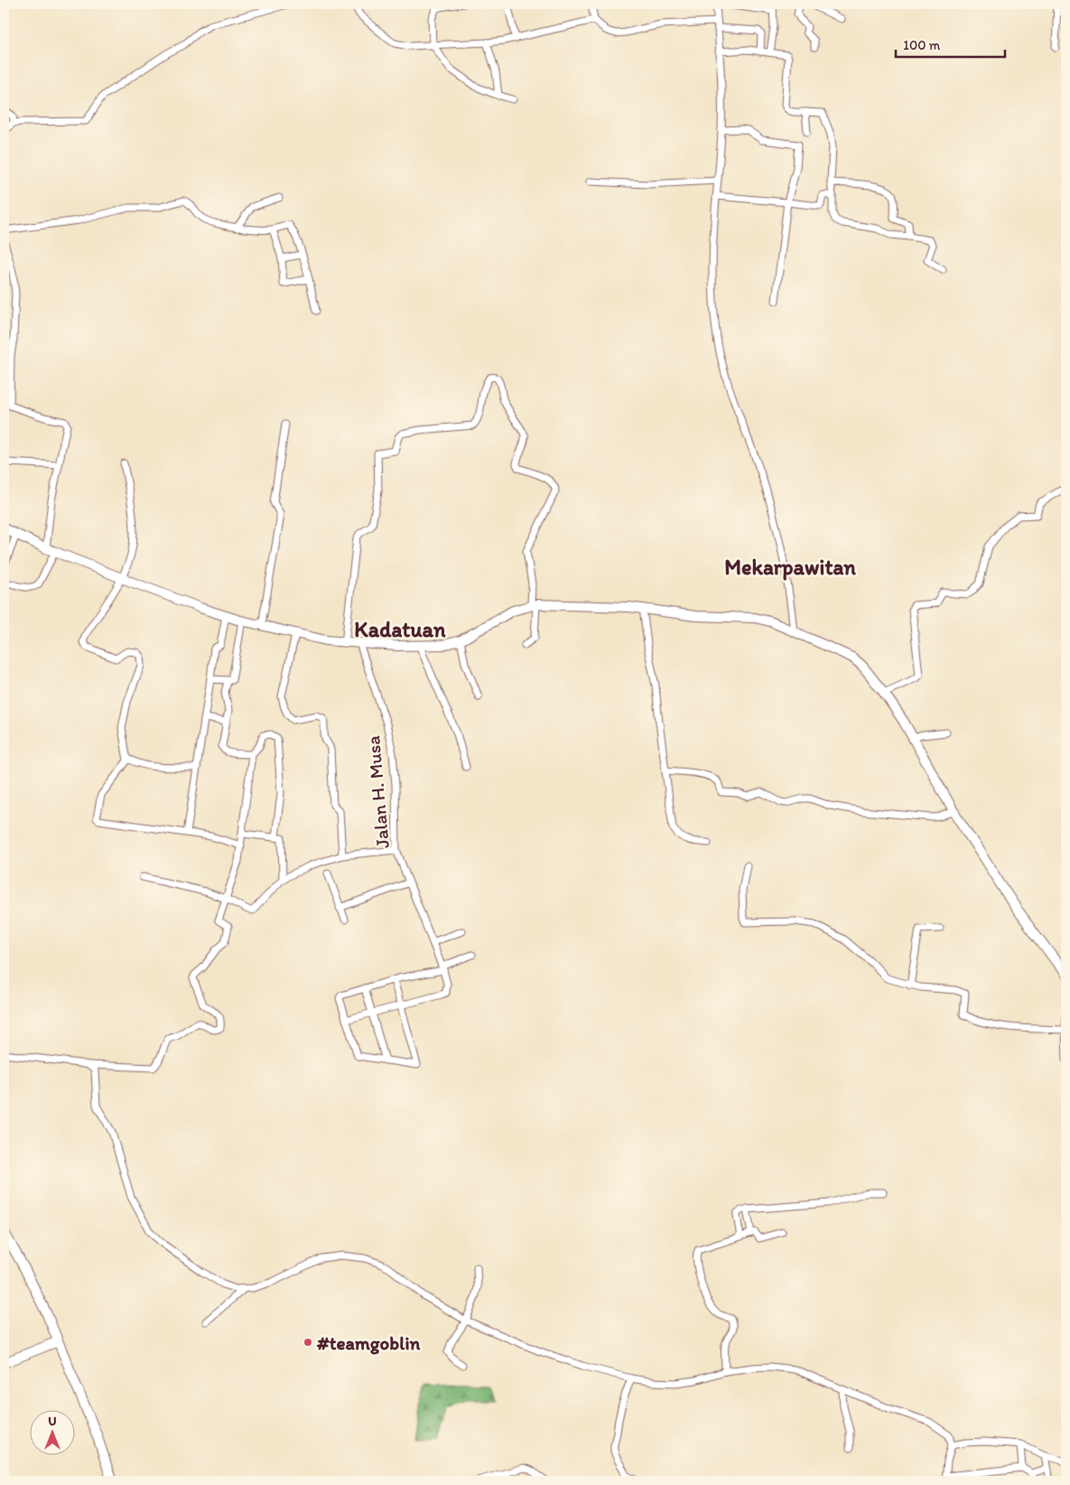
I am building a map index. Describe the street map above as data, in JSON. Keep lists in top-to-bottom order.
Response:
{
  "streets": {
    "street": ["Jalan H. Musa"]
  },
  "districts": ["Mekarpawitan", "Kadatuan"],
  "places": ["#teamgoblin"],
  "scale_bar": "100 m",
  "north": "top"
}
